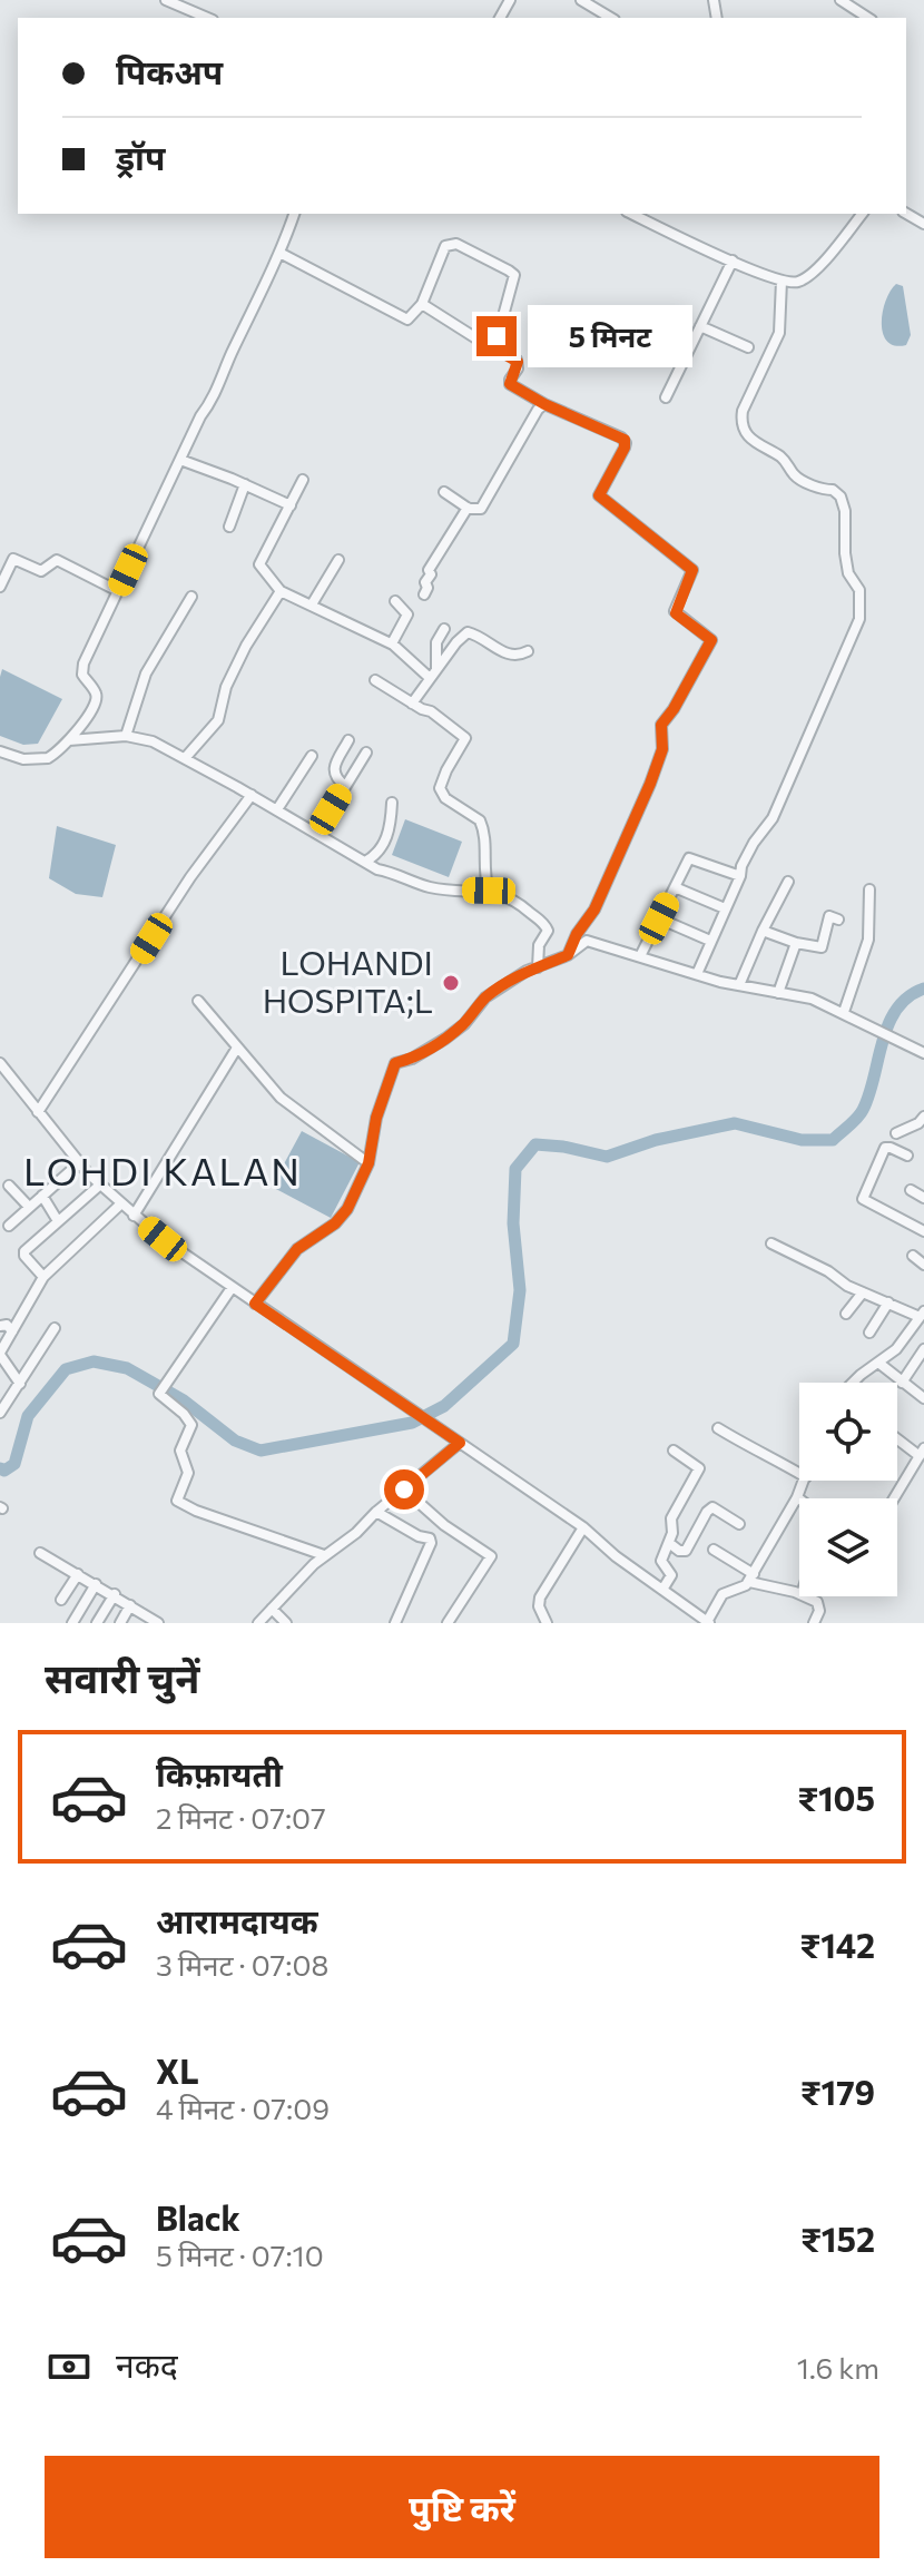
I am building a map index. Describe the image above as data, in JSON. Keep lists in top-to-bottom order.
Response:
{
  "districts": ["LOHDI KALAN"],
  "places": ["LOHANDI HOSPITA;L"],
  "page": {
    "banner": ["पिकअप", "ड्रॉप"],
    "bubble": "5 मिनट",
    "heading": "सवारी चुनें",
    "list": [
      {
        "name": "किफ़ायती",
        "note": "2 मिनट · 07:07",
        "value": "₹105"
      },
      {
        "name": "आरामदायक",
        "note": "3 मिनट · 07:08",
        "value": "₹142"
      },
      {
        "name": "XL",
        "note": "4 मिनट · 07:09",
        "value": "₹179"
      },
      {
        "name": "Black",
        "note": "5 मिनट · 07:10",
        "value": "₹152"
      }
    ],
    "pay": ["नकद", "1.6 km"],
    "buttons": "पुष्टि करें"
  }
}
